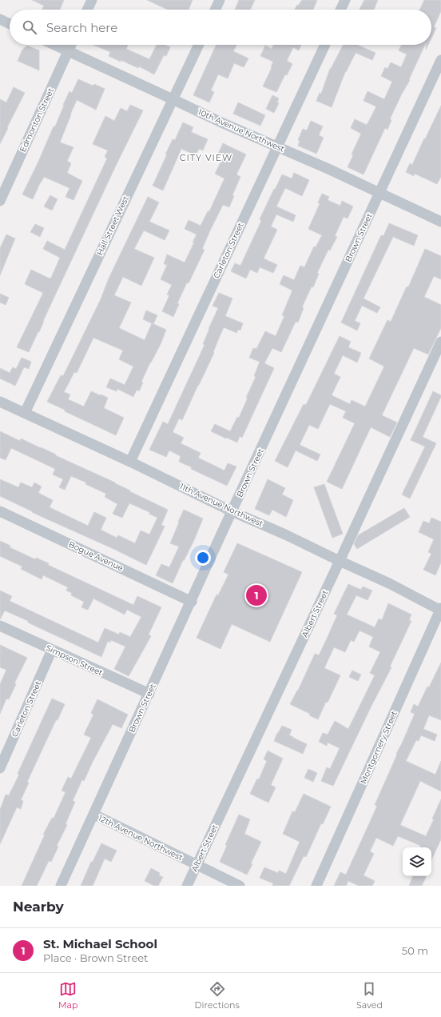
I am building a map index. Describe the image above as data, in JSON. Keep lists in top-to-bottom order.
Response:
{
  "streets": {
    "street": [
      "Edmonton Street",
      "10th Avenue Northwest",
      "Hall Street West",
      "Brown Street",
      "Carleton Street",
      "11th Avenue Northwest",
      "Bogue Avenue",
      "Albert Street",
      "Simpson Street",
      "Montgomery Street",
      "12th Avenue Northwest"
    ]
  },
  "crossings": [
    ["Edmonton Street", "10th Avenue Northwest"],
    ["10th Avenue Northwest", "Hall Street West"],
    ["10th Avenue Northwest", "Brown Street"],
    ["10th Avenue Northwest", "Carleton Street"],
    ["Hall Street West", "11th Avenue Northwest"],
    ["Brown Street", "11th Avenue Northwest"],
    ["Brown Street", "Bogue Avenue"],
    ["Brown Street", "Simpson Street"],
    ["Brown Street", "12th Avenue Northwest"],
    ["Carleton Street", "11th Avenue Northwest"],
    ["Carleton Street", "Simpson Street"],
    ["11th Avenue Northwest", "Albert Street"],
    ["11th Avenue Northwest", "Montgomery Street"],
    ["Albert Street", "12th Avenue Northwest"]
  ],
  "districts": ["CITY VIEW"],
  "page": {
    "search": "Search here",
    "pins": "1",
    "heading": "Nearby",
    "list": [
      {
        "mark": "1",
        "name": "St. Michael School",
        "note": "Place · Brown Street",
        "value": "50 m"
      }
    ],
    "nav": ["Map", "Directions", "Saved"]
  }
}
